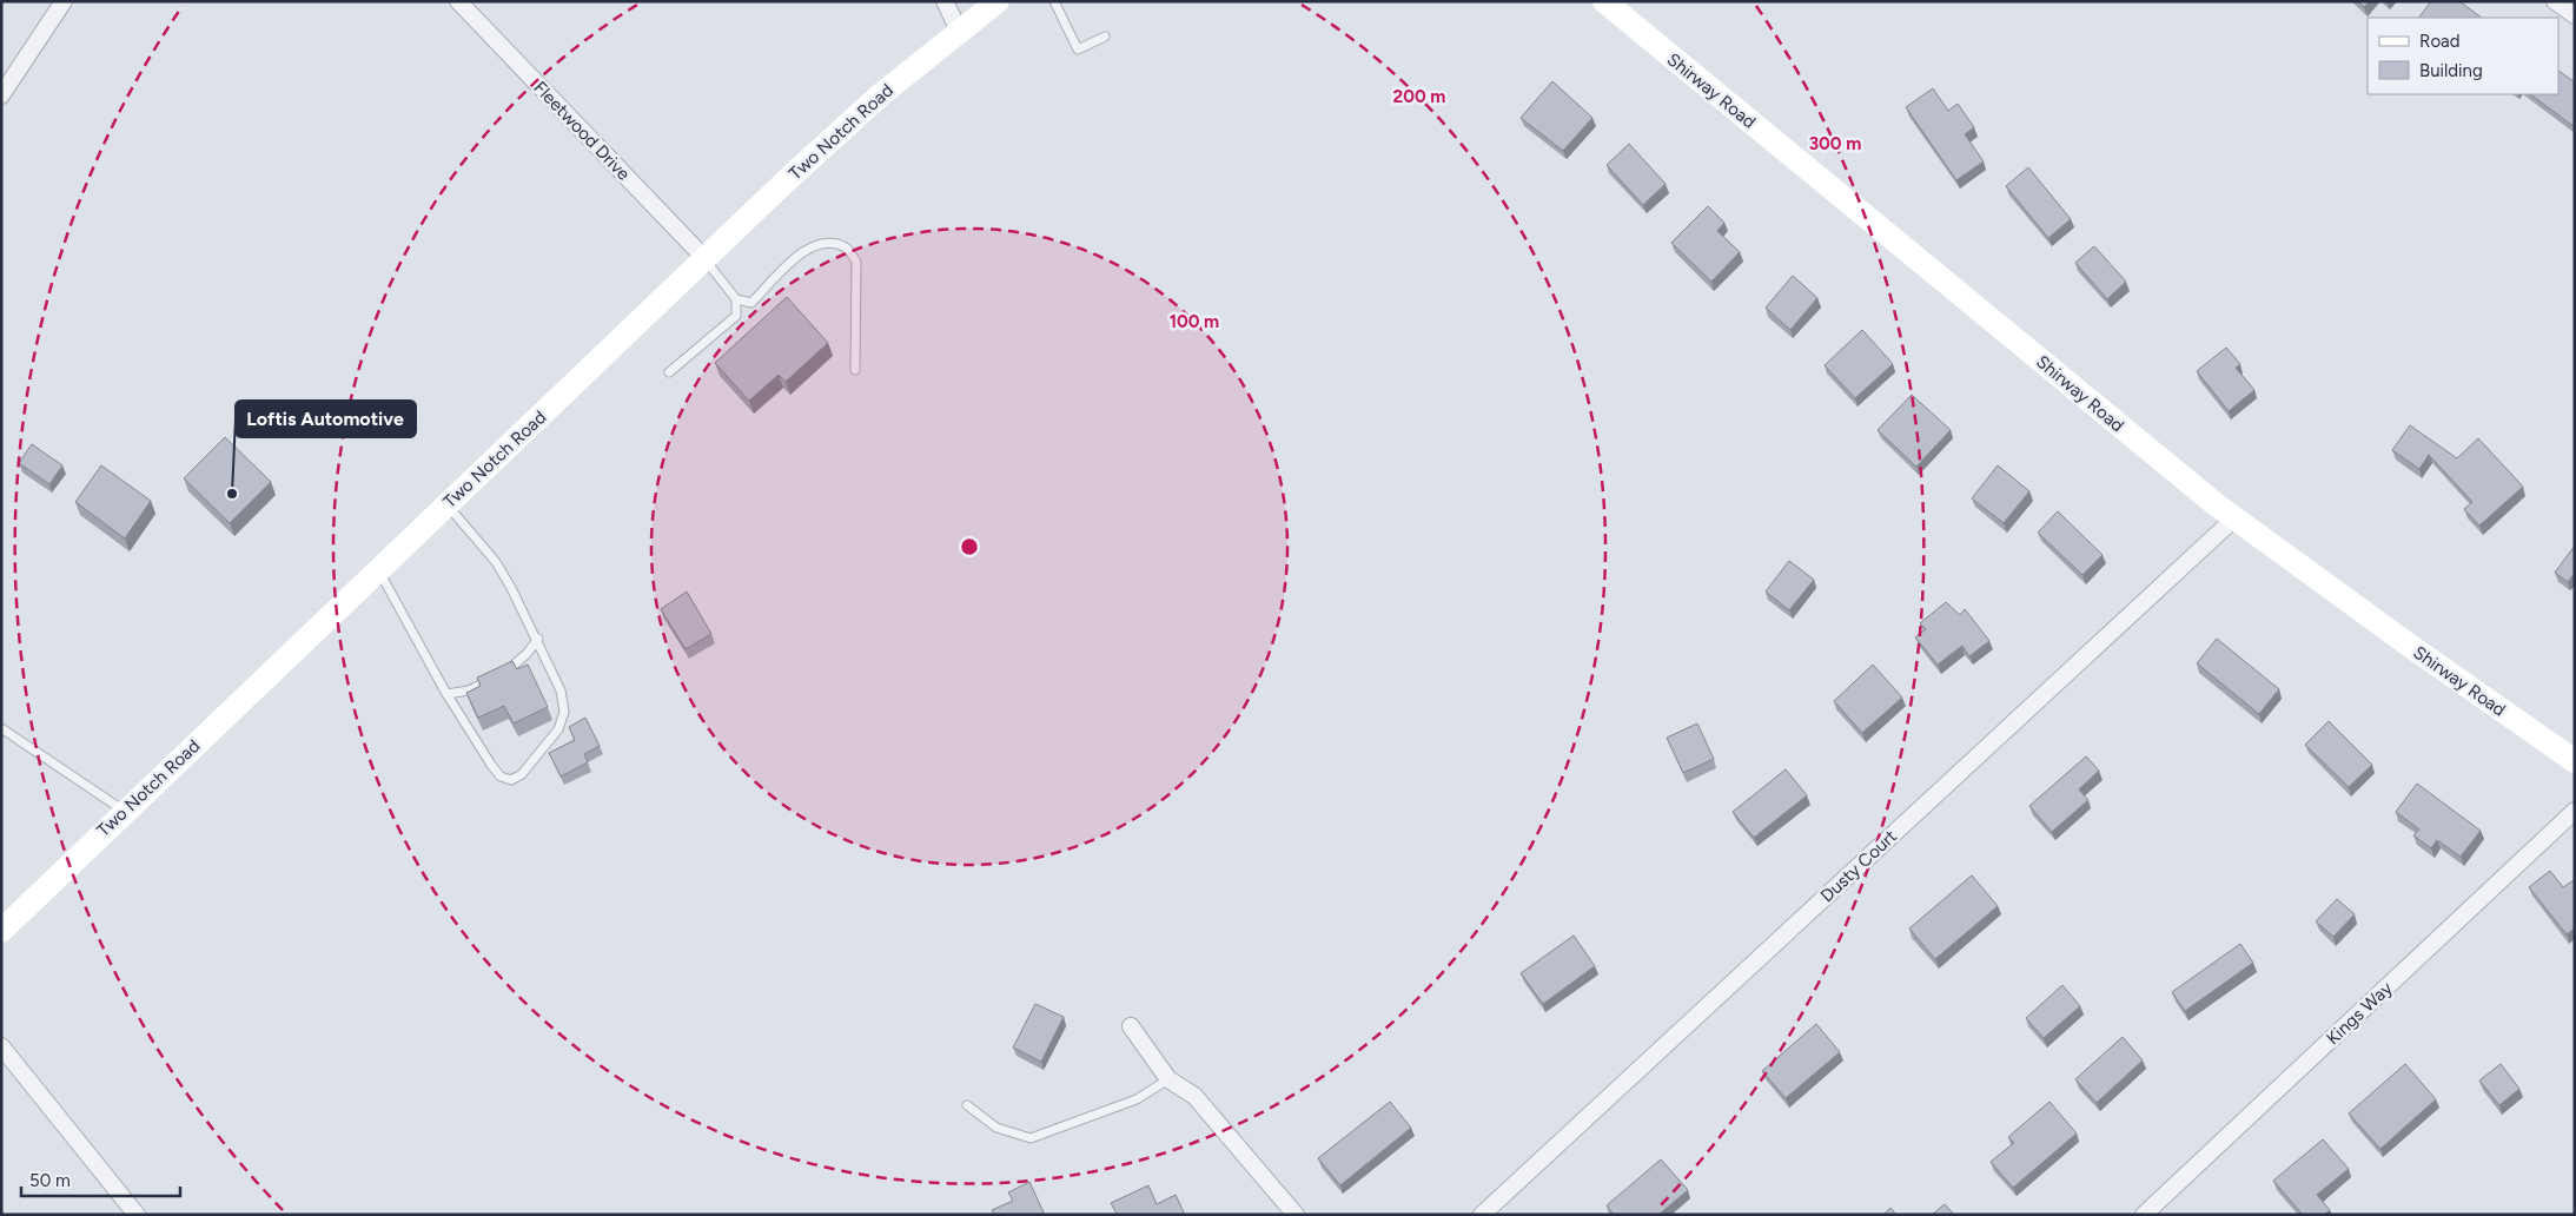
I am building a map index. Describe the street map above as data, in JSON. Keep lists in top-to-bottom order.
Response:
{
  "streets": {
    "street": [
      "Shirway Road",
      "Fleetwood Drive",
      "Two Notch Road",
      "Dusty Court",
      "Kings Way"
    ]
  },
  "crossings": [
    ["Shirway Road", "Dusty Court"],
    ["Fleetwood Drive", "Two Notch Road"]
  ],
  "places": ["Loftis Automotive"],
  "legend": ["Road", "Building"],
  "scale_bar": "50 m",
  "rings": ["200 m", "300 m", "100 m"]
}
